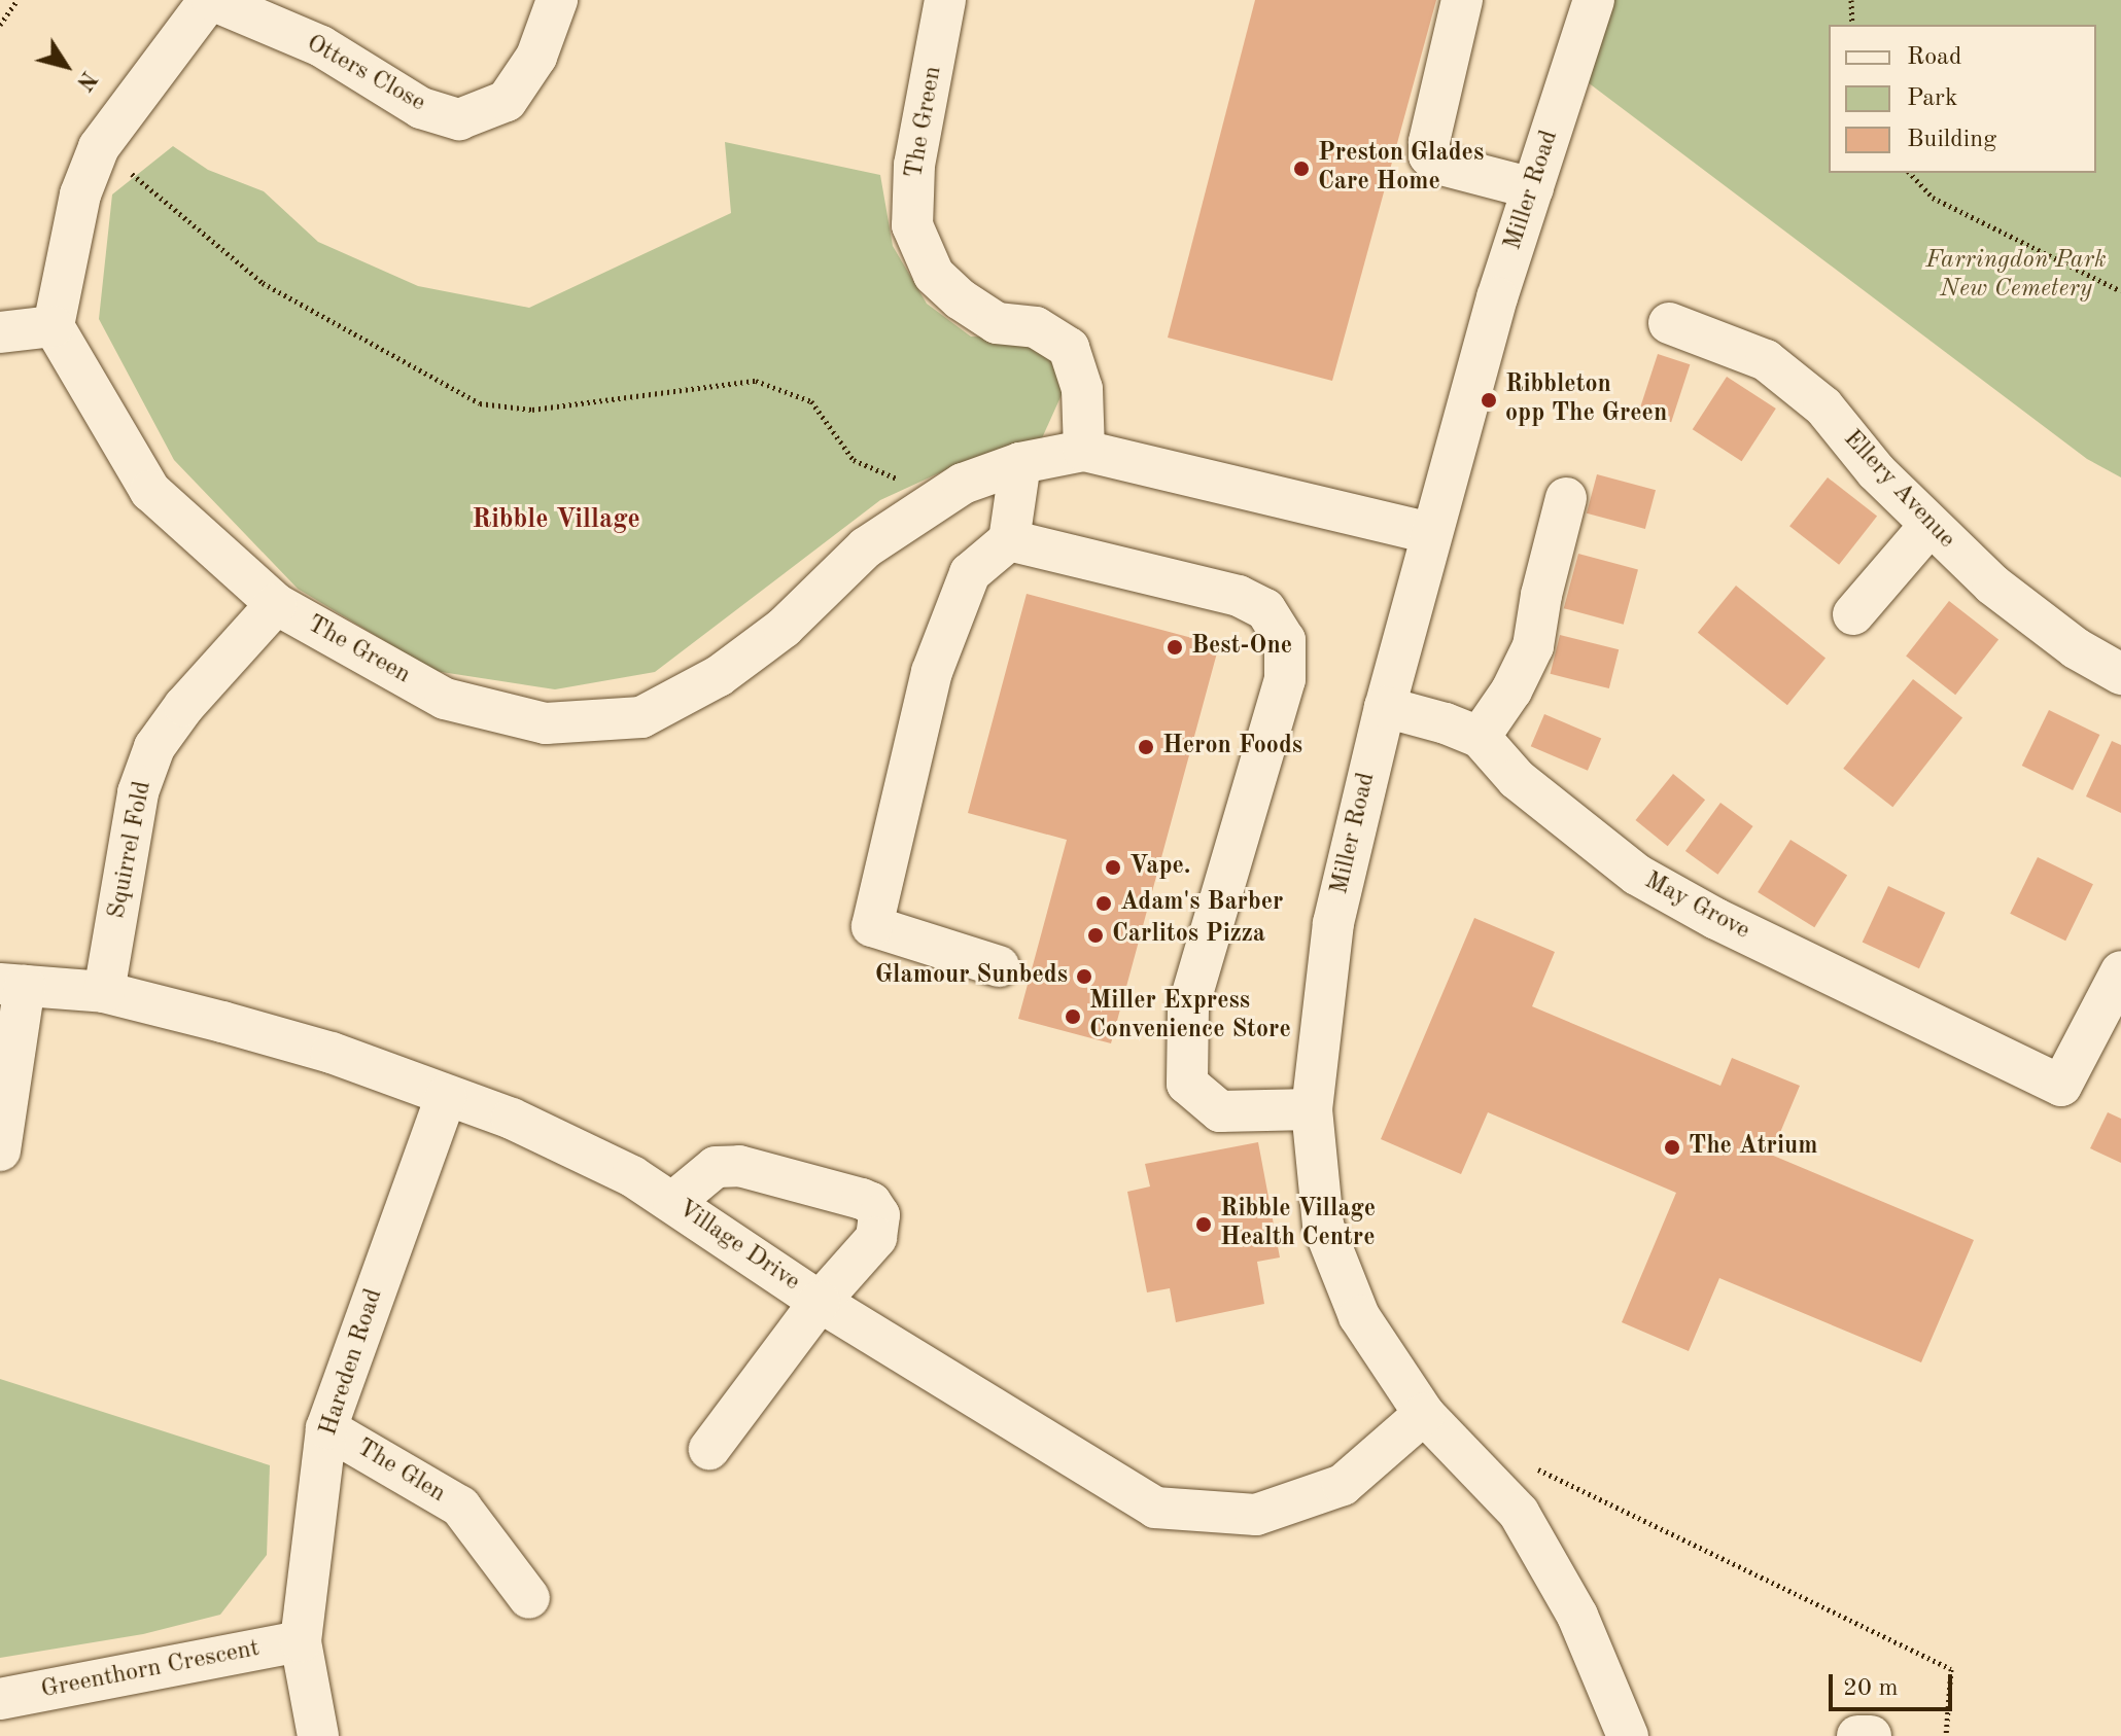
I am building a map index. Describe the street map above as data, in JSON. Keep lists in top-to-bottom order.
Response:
{
  "streets": {
    "street": [
      "Otters Close",
      "The Green",
      "Miller Road",
      "Ellery Avenue",
      "Squirrel Fold",
      "May Grove",
      "Village Drive",
      "Hareden Road",
      "The Glen",
      "Greenthorn Crescent"
    ]
  },
  "crossings": [
    ["The Green", "Miller Road"],
    ["The Green", "Squirrel Fold"],
    ["Miller Road", "Village Drive"],
    ["Squirrel Fold", "Village Drive"],
    ["Village Drive", "Hareden Road"],
    ["Hareden Road", "The Glen"],
    ["Hareden Road", "Greenthorn Crescent"]
  ],
  "districts": ["Ribble Village"],
  "parks": ["Farringdon Park New Cemetery"],
  "places": [
    "Preston Glades Care Home",
    "Ribbleton opp The Green",
    "Best-One",
    "Heron Foods",
    "Vape.",
    "Adam's Barber",
    "Carlitos Pizza",
    "Glamour Sunbeds",
    "Miller Express Convenience Store",
    "The Atrium",
    "Ribble Village Health Centre"
  ],
  "legend": ["Road", "Park", "Building"],
  "scale_bar": "20 m",
  "north": "bottom right"
}
